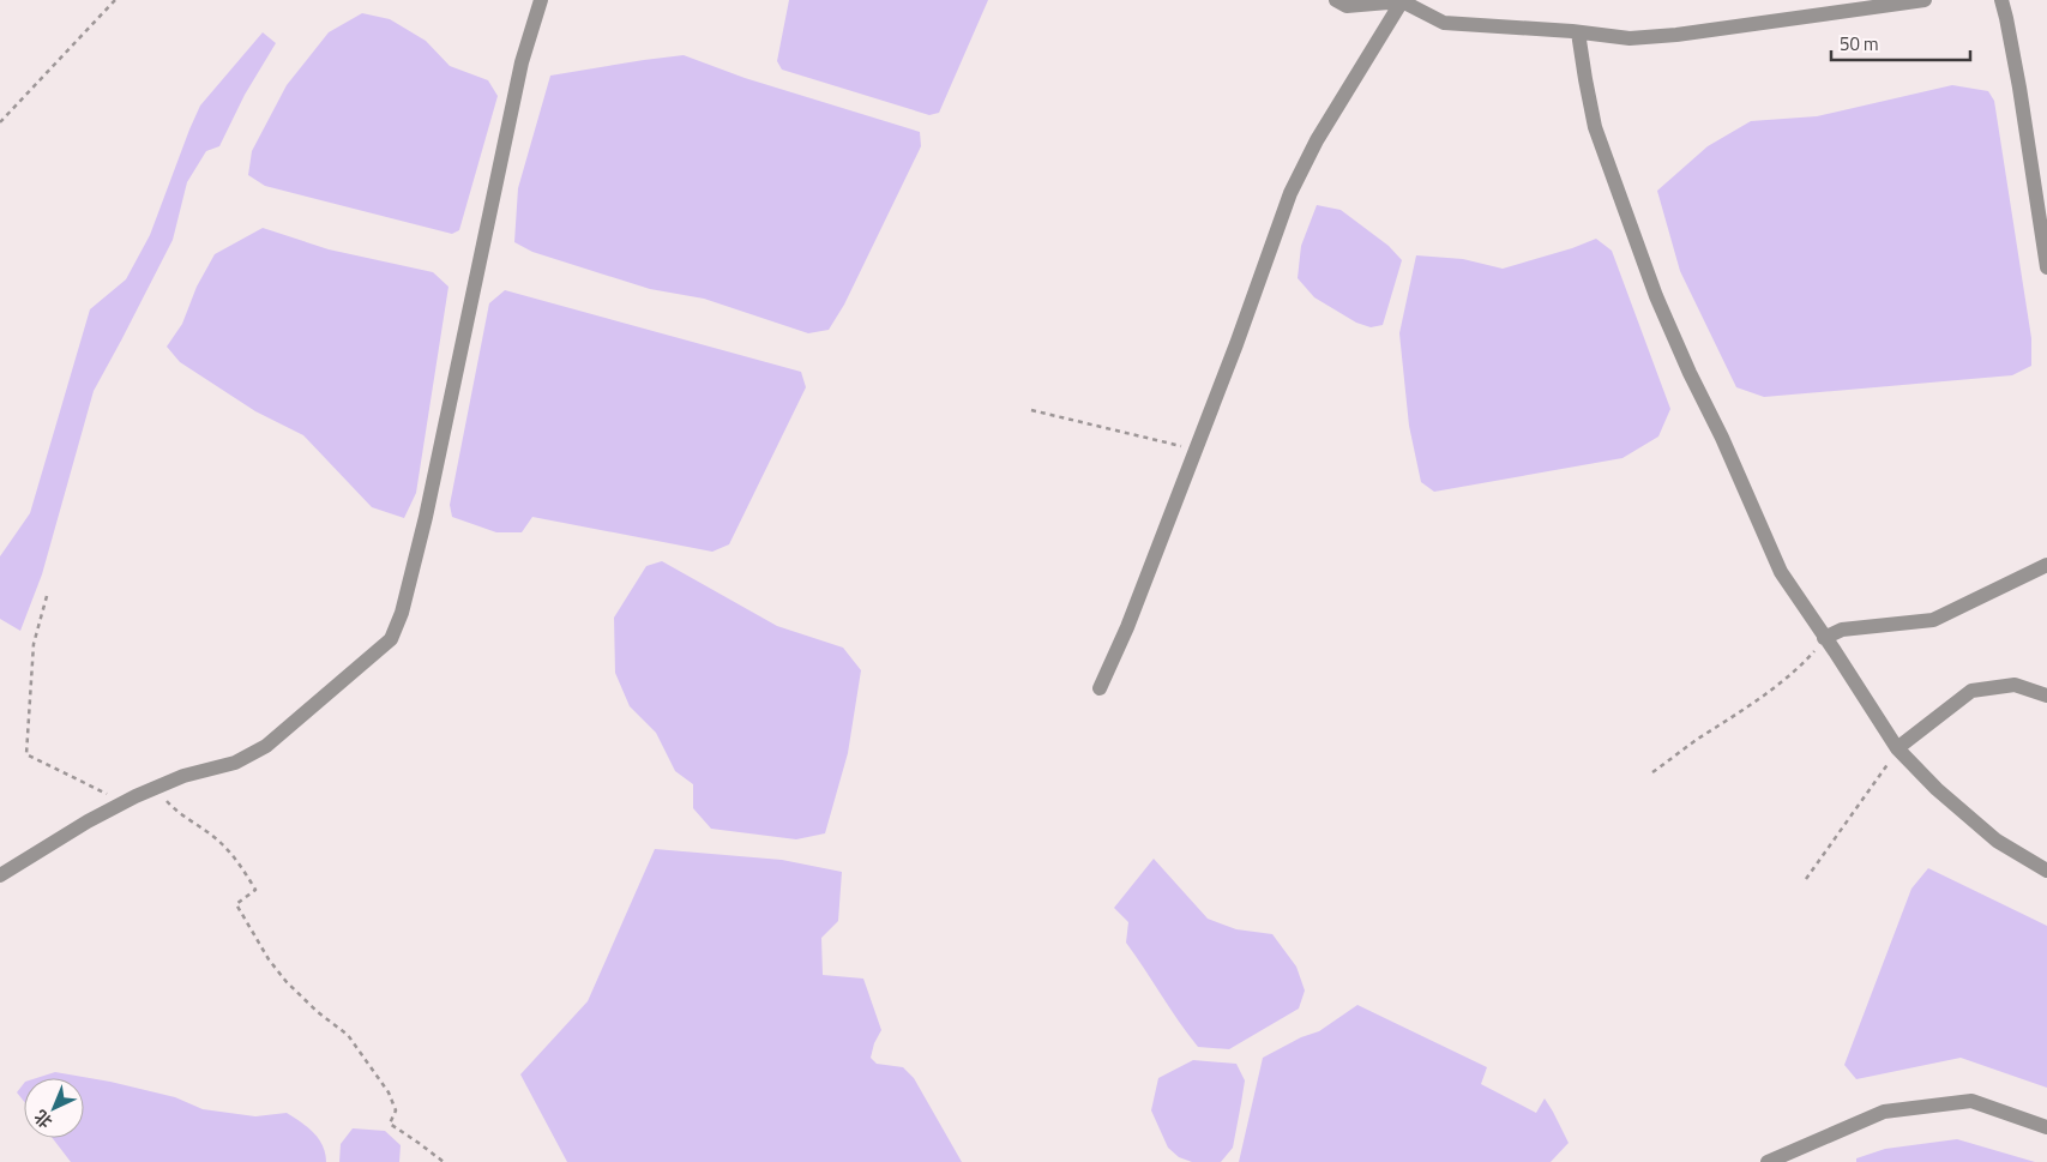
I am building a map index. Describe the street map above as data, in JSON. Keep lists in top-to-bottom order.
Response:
{
  "scale_bar": "50 m",
  "north": "bottom left"
}
